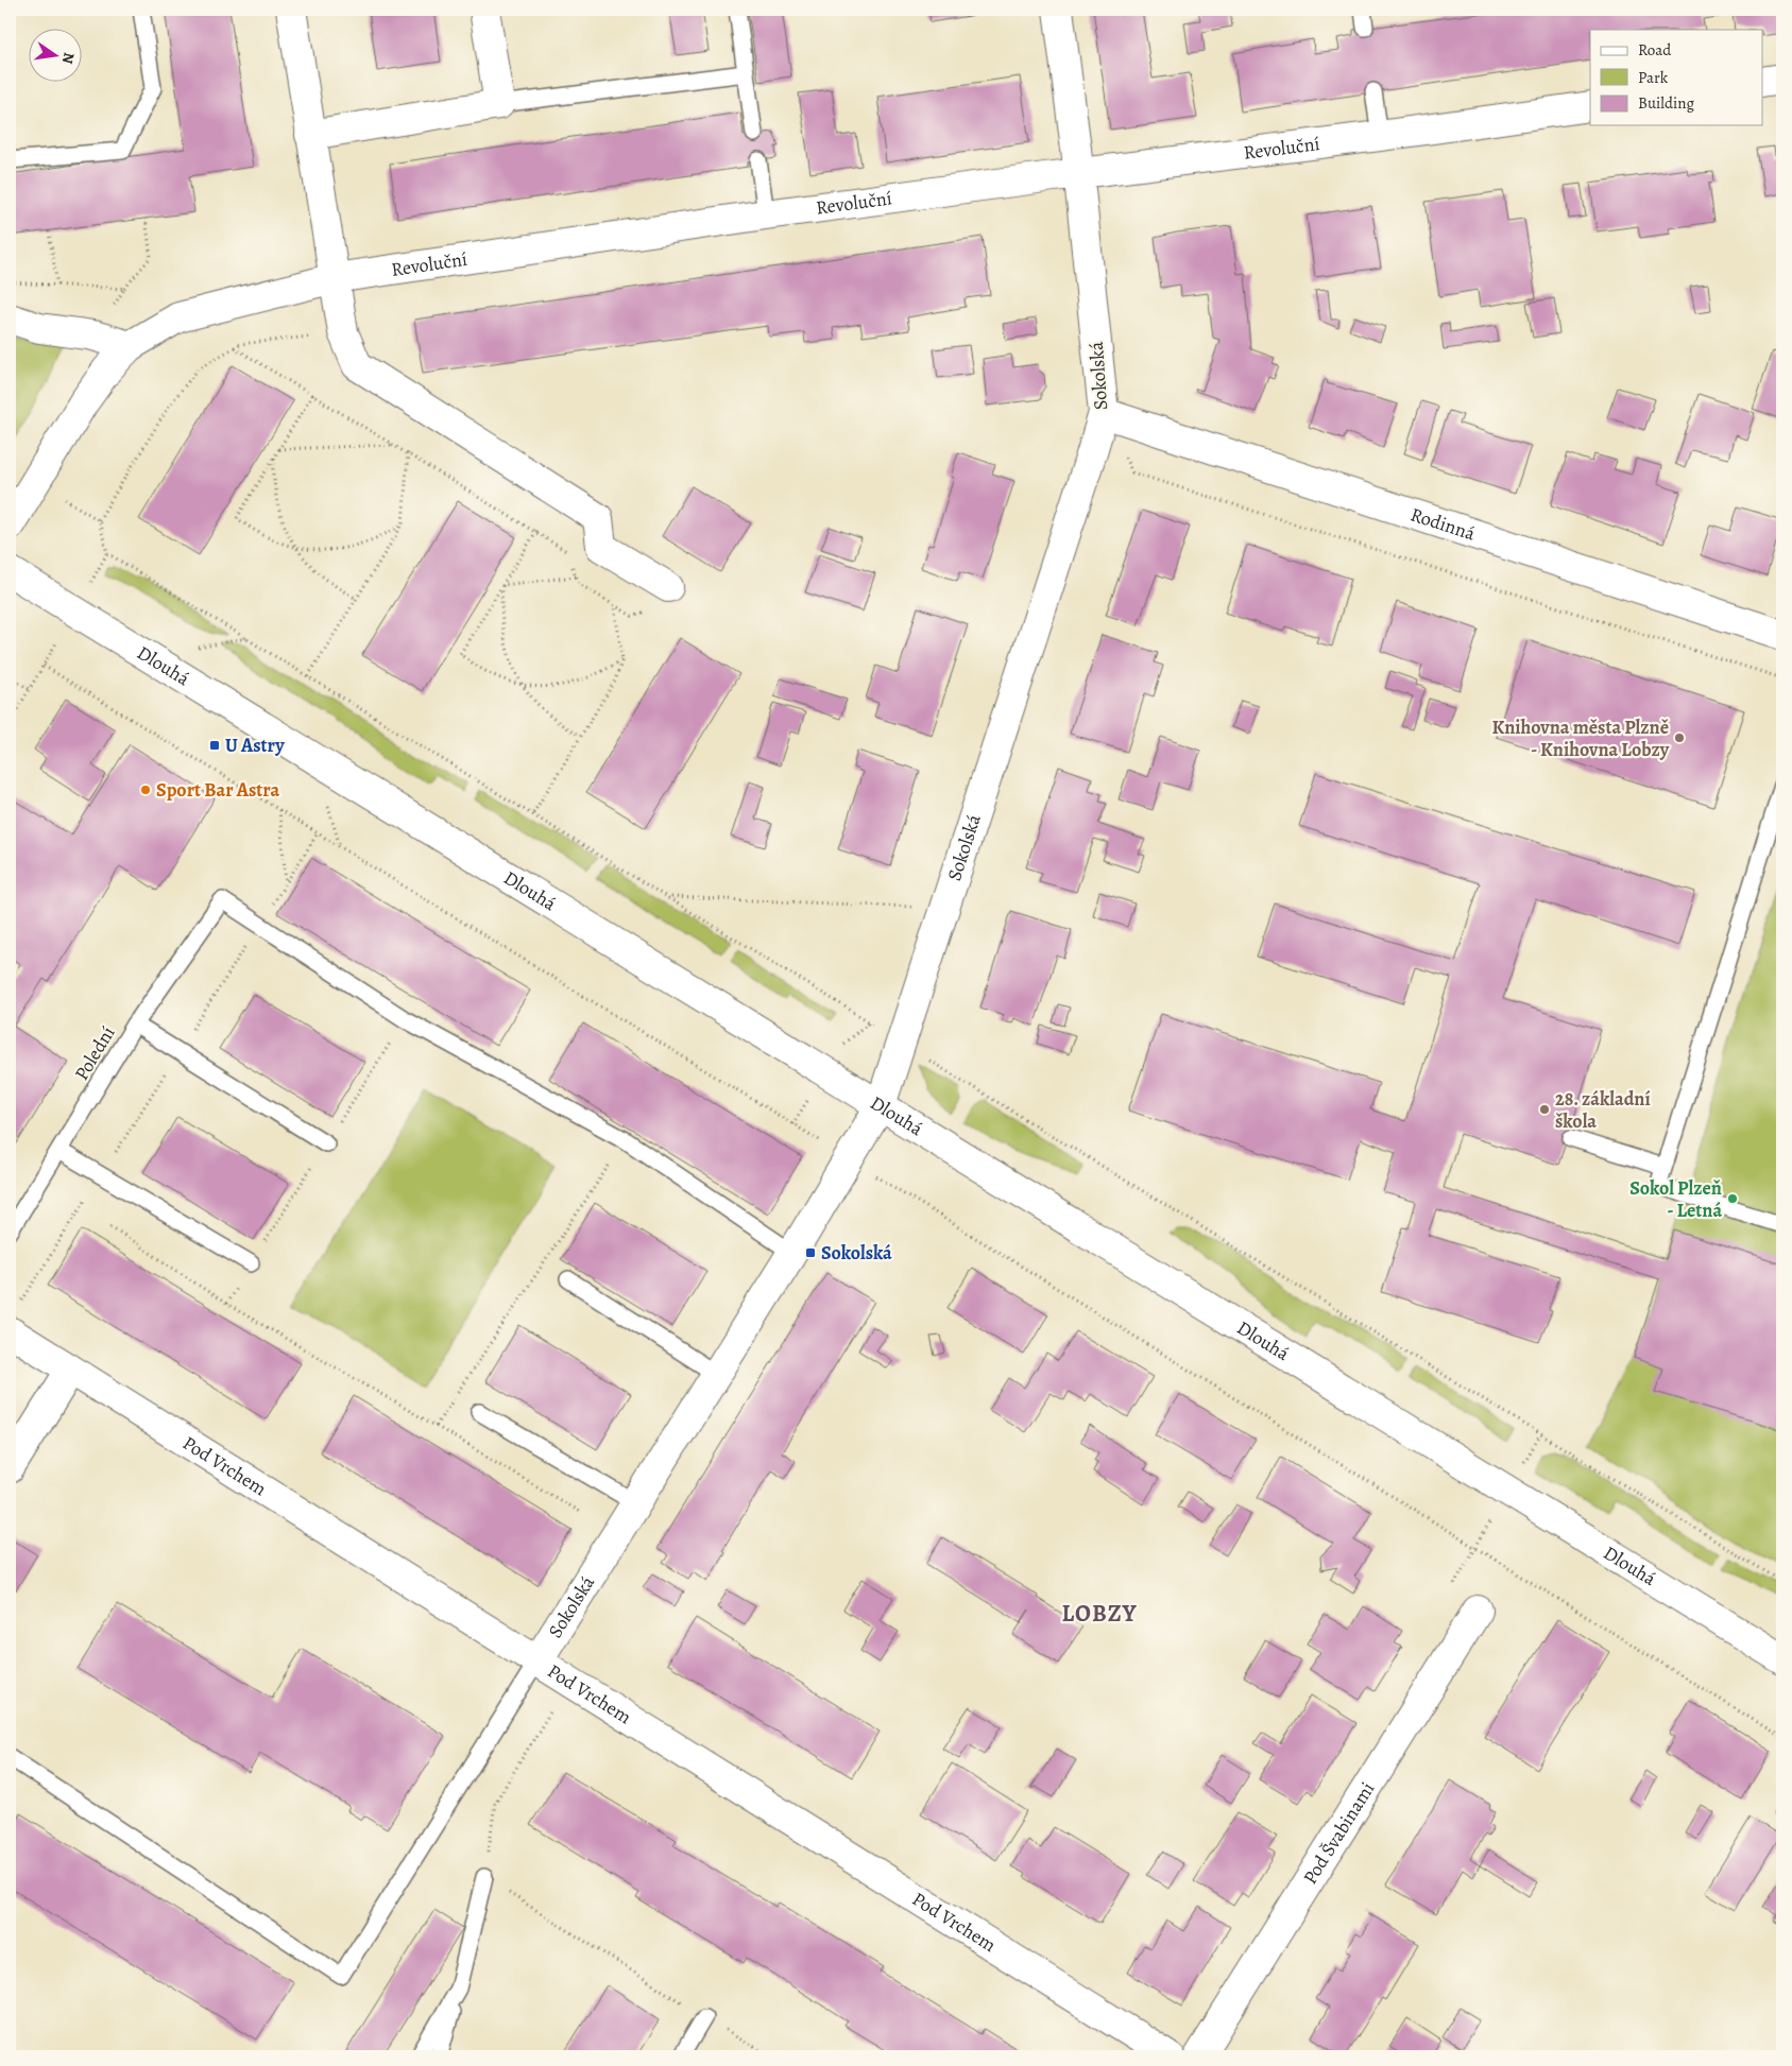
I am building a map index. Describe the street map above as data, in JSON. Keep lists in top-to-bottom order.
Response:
{
  "streets": {
    "street": [
      "Revoluční",
      "Sokolská",
      "Rodinná",
      "Dlouhá",
      "Pod Vrchem",
      "Pod Švabinami"
    ],
    "lane": ["Polední"]
  },
  "crossings": [
    ["Revoluční", "Sokolská"],
    ["Sokolská", "Rodinná"],
    ["Sokolská", "Dlouhá"],
    ["Sokolská", "Pod Vrchem"]
  ],
  "districts": ["LOBZY"],
  "places": {
    "other": [
      "Knihovna města Plzně - Knihovna Lobzy",
      "Sport Bar Astra",
      "28. základní škola",
      "Sokol Plzeň - Letná"
    ],
    "transit": ["U Astry", "Sokolská"]
  },
  "legend": ["Road", "Park", "Building"],
  "north": "right"
}
